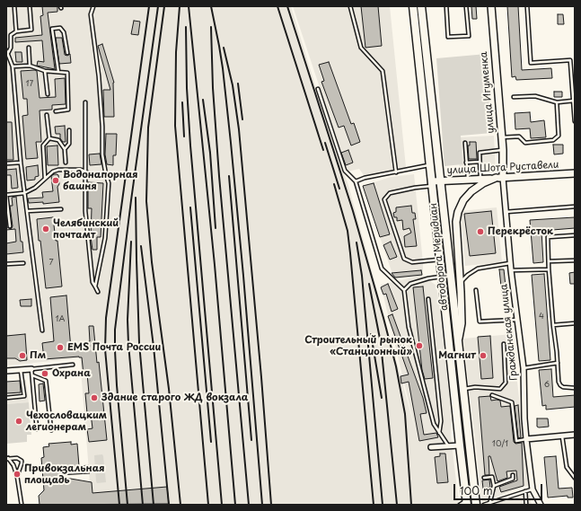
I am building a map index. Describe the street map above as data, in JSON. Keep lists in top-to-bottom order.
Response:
{
  "streets": {
    "main road": ["автодорога Меридиан"],
    "street": ["улица Игуменка", "улица Шота Руставели", "Гражданская улица"]
  },
  "crossings": [
    ["улица Игуменка", "улица Шота Руставели"],
    ["улица Игуменка", "Гражданская улица"],
    ["улица Шота Руставели", "автодорога Меридиан"],
    ["улица Шота Руставели", "Гражданская улица"]
  ],
  "places": [
    "Водонапорная башня",
    "Челябинский почтамт",
    "Перекрёсток",
    "Строительный рынок «Станционный»",
    "EMS Почта России",
    "Пм",
    "Магнит",
    "Охрана",
    "Здание старого ЖД вокзала",
    "Чехословацким легионерам",
    "Привокзальная площадь"
  ],
  "house_numbers": [
    "17",
    "7",
    "4",
    "1А",
    "6",
    "10/1"
  ],
  "scale_bar": "100 m"
}
